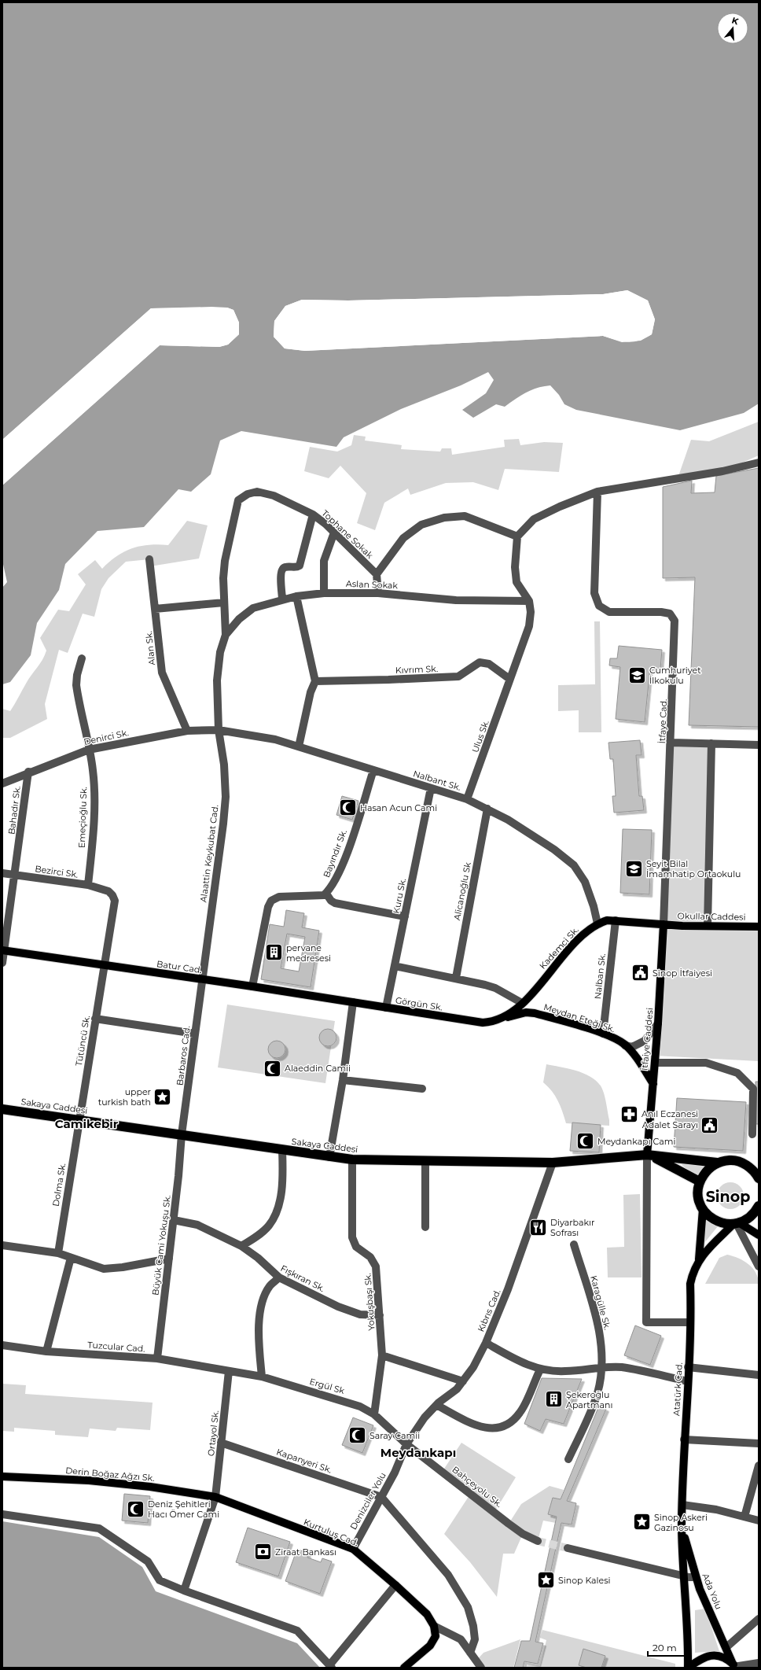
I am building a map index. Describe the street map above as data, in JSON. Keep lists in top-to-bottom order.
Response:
{
  "streets": {
    "highway": ["Sakaya Caddesi"],
    "main road": [
      "Okullar Caddesi",
      "Kademci Sk.",
      "Batur Cad.",
      "Görgün Sk.",
      "Meydan Eteği Sk.",
      "İtfaiye Caddesi",
      "Atatürk Cad.",
      "Derin Boğaz Ağzı Sk.",
      "Kurtuluş Cad.",
      "Ada Yolu"
    ],
    "street": [
      "Tophane Sokak",
      "Aslan Sokak",
      "Alan Sk.",
      "Kıvrım Sk.",
      "İtfaye Cad.",
      "Ulus Sk.",
      "Denirci Sk.",
      "Nalbant Sk.",
      "Bahadır Sk.",
      "Emeçioğlu Sk.",
      "Alaattin Keykubat Cad.",
      "Bayındır Sk.",
      "Bezirci Sk.",
      "Alicanoğlu Sk",
      "Kuru Sk.",
      "Nalban Sk.",
      "Tütüncü Sk.",
      "Barbaros Cad.",
      "Dolma Sk.",
      "Büyük Cami Yokuşu Sk.",
      "Fışkıran Sk.",
      "Yokuşbaşı Sk.",
      "Karagülle Sk.",
      "Kıbrıs Cad.",
      "Tuzcular Cad.",
      "Ergül Sk",
      "Ortayol Sk.",
      "Kapanyeri Sk.",
      "Bahçeyolu Sk.",
      "Denizciler Yolu"
    ]
  },
  "crossings": [
    ["Tophane Sokak", "Aslan Sokak"],
    ["Tophane Sokak", "Alaattin Keykubat Cad."],
    ["Aslan Sokak", "Ulus Sk."],
    ["Aslan Sokak", "Alaattin Keykubat Cad."],
    ["Alan Sk.", "Denirci Sk."],
    ["Kıvrım Sk.", "Ulus Sk."],
    ["İtfaye Cad.", "Okullar Caddesi"],
    ["İtfaye Cad.", "Kademci Sk."],
    ["İtfaye Cad.", "İtfaiye Caddesi"],
    ["Ulus Sk.", "Nalbant Sk."],
    ["Denirci Sk.", "Nalbant Sk."],
    ["Denirci Sk.", "Bahadır Sk."],
    ["Denirci Sk.", "Emeçioğlu Sk."],
    ["Denirci Sk.", "Alaattin Keykubat Cad."],
    ["Nalbant Sk.", "Alaattin Keykubat Cad."],
    ["Nalbant Sk.", "Bayındır Sk."],
    ["Nalbant Sk.", "Alicanoğlu Sk"],
    ["Nalbant Sk.", "Kuru Sk."],
    ["Nalbant Sk.", "Kademci Sk."],
    ["Bahadır Sk.", "Bezirci Sk."],
    ["Bahadır Sk.", "Batur Cad."],
    ["Emeçioğlu Sk.", "Bezirci Sk."],
    ["Alaattin Keykubat Cad.", "Batur Cad."],
    ["Alaattin Keykubat Cad.", "Barbaros Cad."],
    ["Bezirci Sk.", "Batur Cad."],
    ["Bezirci Sk.", "Tütüncü Sk."],
    ["Kuru Sk.", "Görgün Sk."],
    ["Okullar Caddesi", "Kademci Sk."],
    ["Okullar Caddesi", "İtfaiye Caddesi"],
    ["Kademci Sk.", "Nalban Sk."],
    ["Kademci Sk.", "Görgün Sk."],
    ["Kademci Sk.", "Meydan Eteği Sk."],
    ["Kademci Sk.", "İtfaiye Caddesi"],
    ["Batur Cad.", "Görgün Sk."],
    ["Batur Cad.", "Tütüncü Sk."],
    ["Batur Cad.", "Barbaros Cad."],
    ["Nalban Sk.", "Meydan Eteği Sk."],
    ["Meydan Eteği Sk.", "İtfaiye Caddesi"],
    ["İtfaiye Caddesi", "Sakaya Caddesi"],
    ["Tütüncü Sk.", "Sakaya Caddesi"],
    ["Tütüncü Sk.", "Dolma Sk."],
    ["Barbaros Cad.", "Sakaya Caddesi"],
    ["Barbaros Cad.", "Büyük Cami Yokuşu Sk."],
    ["Sakaya Caddesi", "Dolma Sk."],
    ["Sakaya Caddesi", "Büyük Cami Yokuşu Sk."],
    ["Sakaya Caddesi", "Yokuşbaşı Sk."],
    ["Sakaya Caddesi", "Kıbrıs Cad."],
    ["Büyük Cami Yokuşu Sk.", "Fışkıran Sk."],
    ["Büyük Cami Yokuşu Sk.", "Tuzcular Cad."],
    ["Fışkıran Sk.", "Yokuşbaşı Sk."],
    ["Yokuşbaşı Sk.", "Ergül Sk"],
    ["Kıbrıs Cad.", "Ergül Sk"],
    ["Kıbrıs Cad.", "Bahçeyolu Sk."],
    ["Kıbrıs Cad.", "Denizciler Yolu"],
    ["Tuzcular Cad.", "Ergül Sk"],
    ["Tuzcular Cad.", "Ortayol Sk."],
    ["Ergül Sk", "Ortayol Sk."],
    ["Ergül Sk", "Bahçeyolu Sk."],
    ["Ergül Sk", "Denizciler Yolu"],
    ["Atatürk Cad.", "Ada Yolu"],
    ["Ortayol Sk.", "Kapanyeri Sk."],
    ["Ortayol Sk.", "Derin Boğaz Ağzı Sk."],
    ["Ortayol Sk.", "Kurtuluş Cad."],
    ["Kapanyeri Sk.", "Denizciler Yolu"],
    ["Derin Boğaz Ağzı Sk.", "Kurtuluş Cad."],
    ["Bahçeyolu Sk.", "Denizciler Yolu"],
    ["Denizciler Yolu", "Kurtuluş Cad."]
  ],
  "districts": ["Camikebir", "Sinop", "Meydankapı"],
  "places": {
    "school or university": ["Cumhuriyet İlkokulu", "Seyit Bilal İmamhatip Ortaokulu"],
    "mosque": [
      "Hasan Acun Cami",
      "Alaeddin Camii",
      "Meydankapı Cami",
      "Saray Camii",
      "Deniz Şehitleri Hacı Ömer Cami"
    ],
    "building": ["pervane medresesi", "Şekeroğlu Apartmanı"],
    "public building": ["Sinop İtfaiyesi", "Adalet Sarayı"],
    "place": ["upper turkish bath", "Sinop Askeri Gazinosu", "Sinop Kalesi"],
    "pharmacy": ["Anıl Eczanesi"],
    "restaurant": ["Diyarbakır Sofrası"],
    "bank": ["Ziraat Bankası"]
  },
  "scale_bar": "20 m",
  "north": "top"
}
